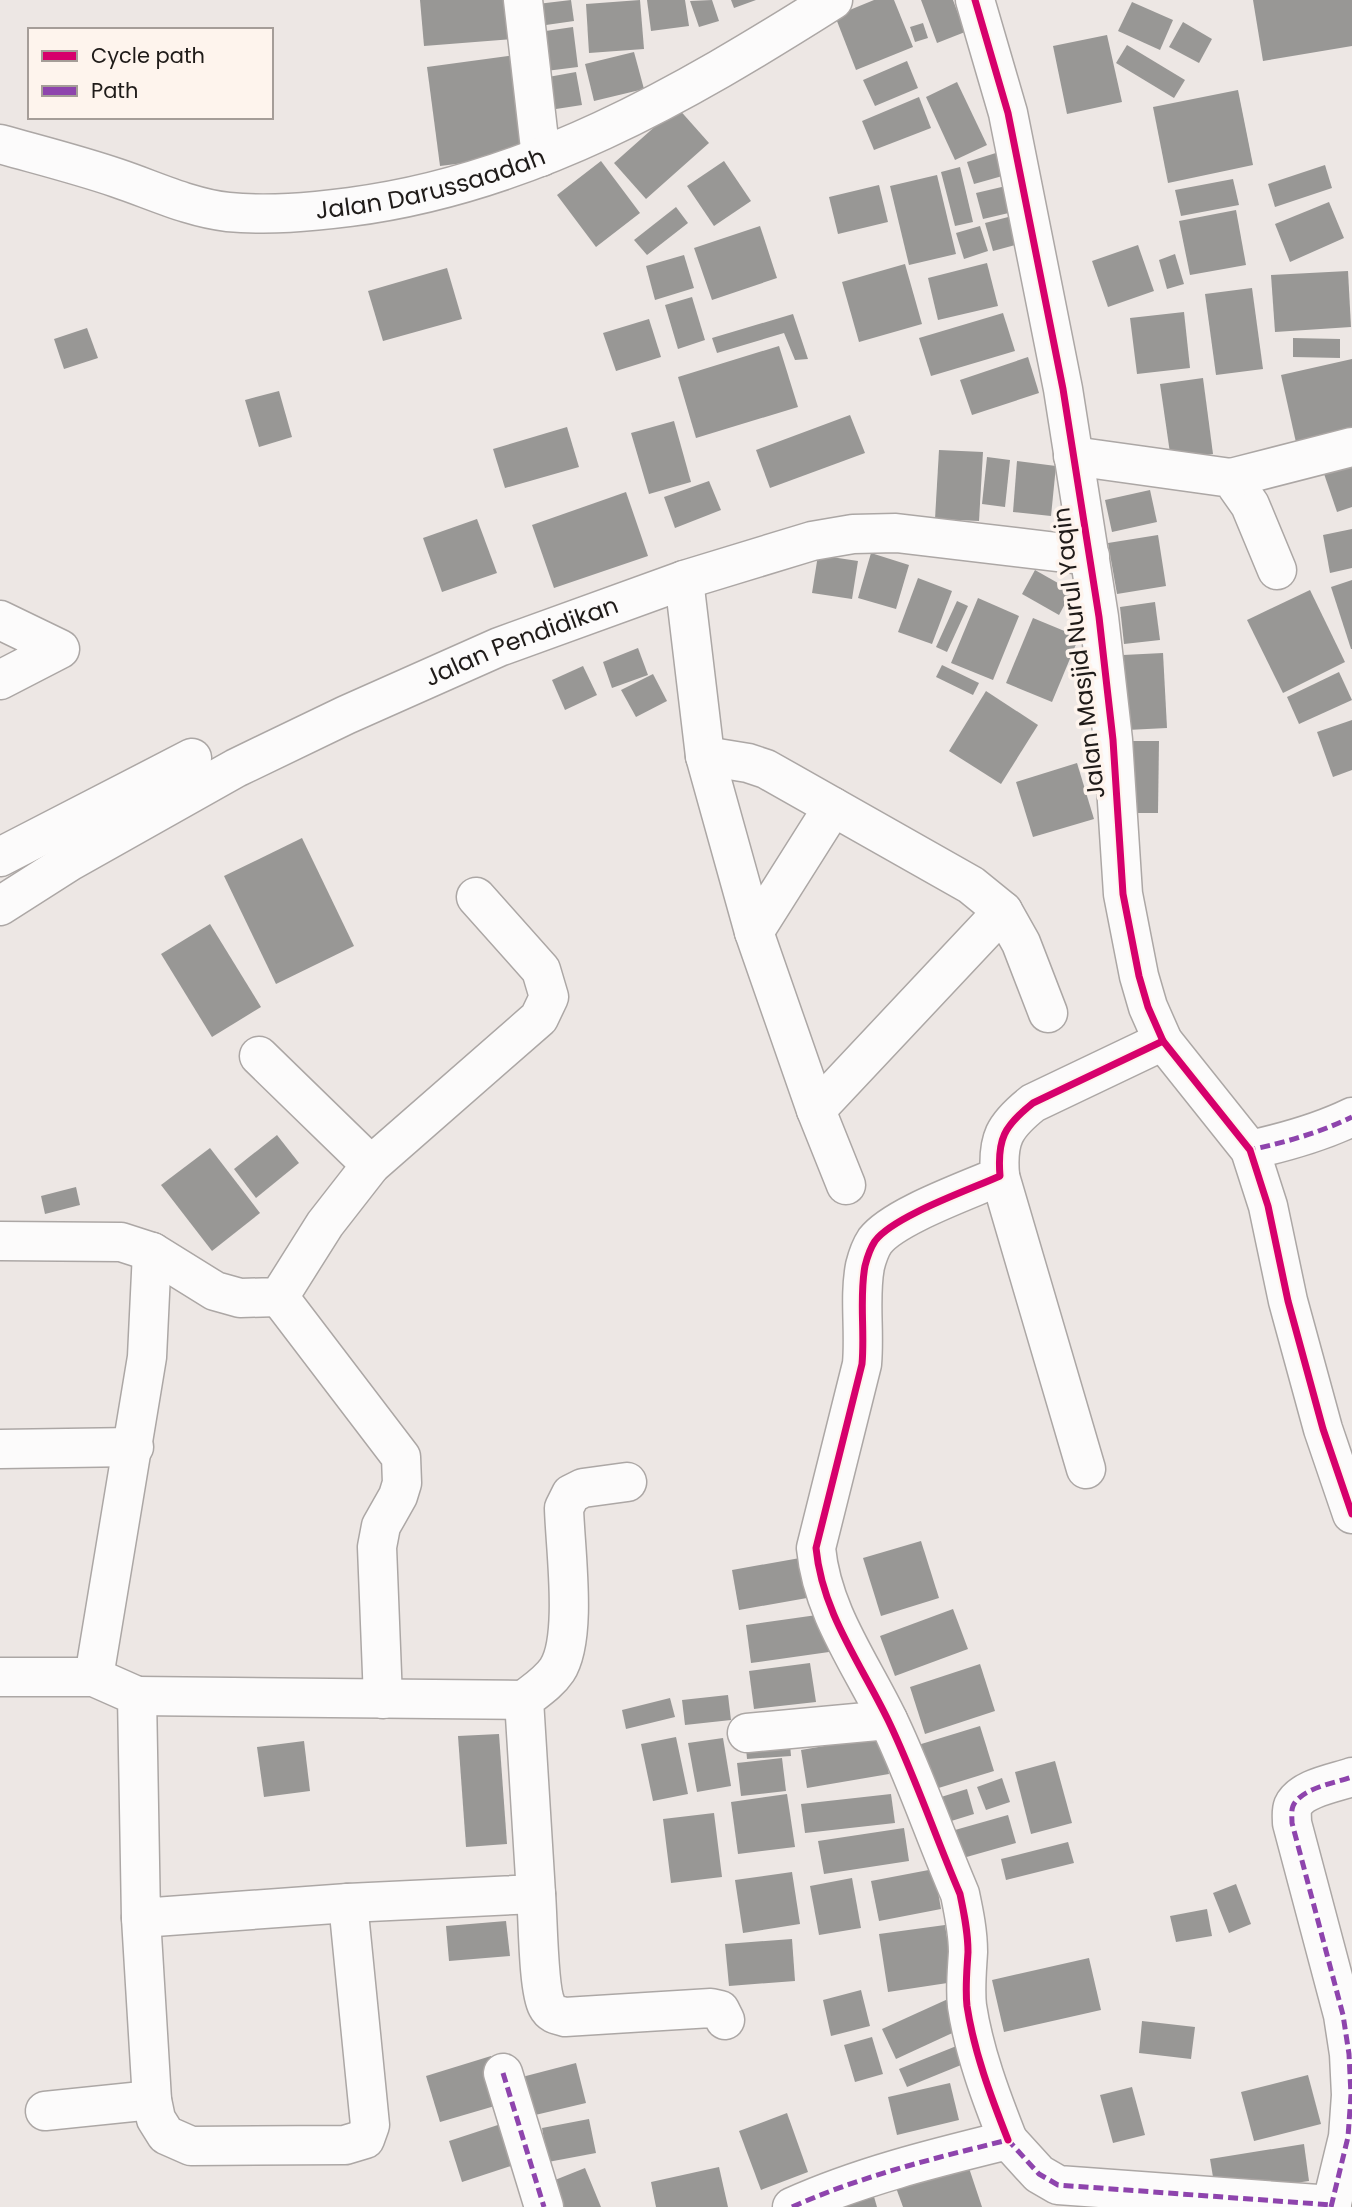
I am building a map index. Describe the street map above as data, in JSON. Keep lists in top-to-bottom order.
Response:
{
  "streets": {
    "street": ["Jalan Darussaadah", "Jalan Pendidikan", "Jalan Masjid Nurul Yaqin"]
  },
  "crossings": [
    ["Jalan Pendidikan", "Jalan Masjid Nurul Yaqin"]
  ],
  "legend": ["Cycle path", "Path"]
}
